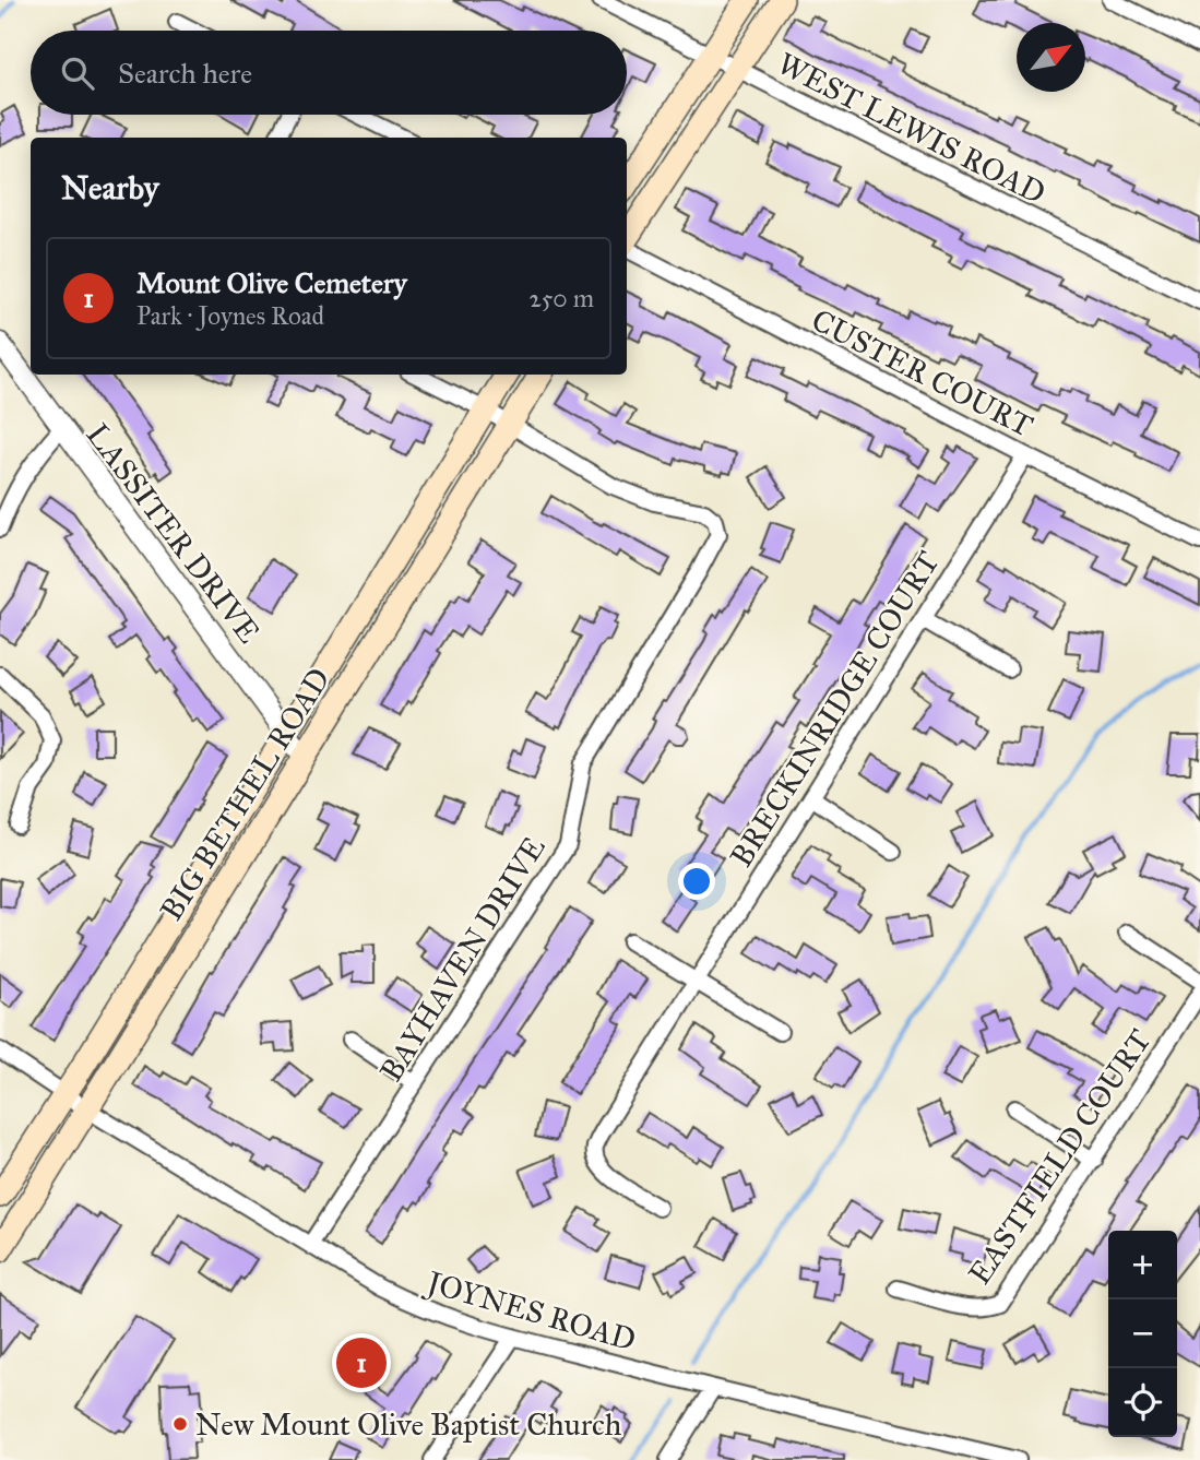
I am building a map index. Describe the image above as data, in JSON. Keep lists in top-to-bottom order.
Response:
{
  "streets": {
    "main road": ["BIG BETHEL ROAD"],
    "street": [
      "WEST LEWIS ROAD",
      "CUSTER COURT",
      "LASSITER DRIVE",
      "BRECKINRIDGE COURT",
      "BAYHAVEN DRIVE",
      "EASTFIELD COURT",
      "JOYNES ROAD"
    ]
  },
  "crossings": [
    ["CUSTER COURT", "BRECKINRIDGE COURT"],
    ["LASSITER DRIVE", "BIG BETHEL ROAD"],
    ["BIG BETHEL ROAD", "BAYHAVEN DRIVE"],
    ["BIG BETHEL ROAD", "JOYNES ROAD"],
    ["BAYHAVEN DRIVE", "JOYNES ROAD"]
  ],
  "places": ["New Mount Olive Baptist Church"],
  "north": "top right",
  "page": {
    "search": "Search here",
    "heading": "Nearby",
    "list": [
      {
        "mark": "1",
        "name": "Mount Olive Cemetery",
        "note": "Park · Joynes Road",
        "value": "250 m"
      }
    ],
    "map_buttons": ["+", "−"],
    "pins": "1"
  }
}
